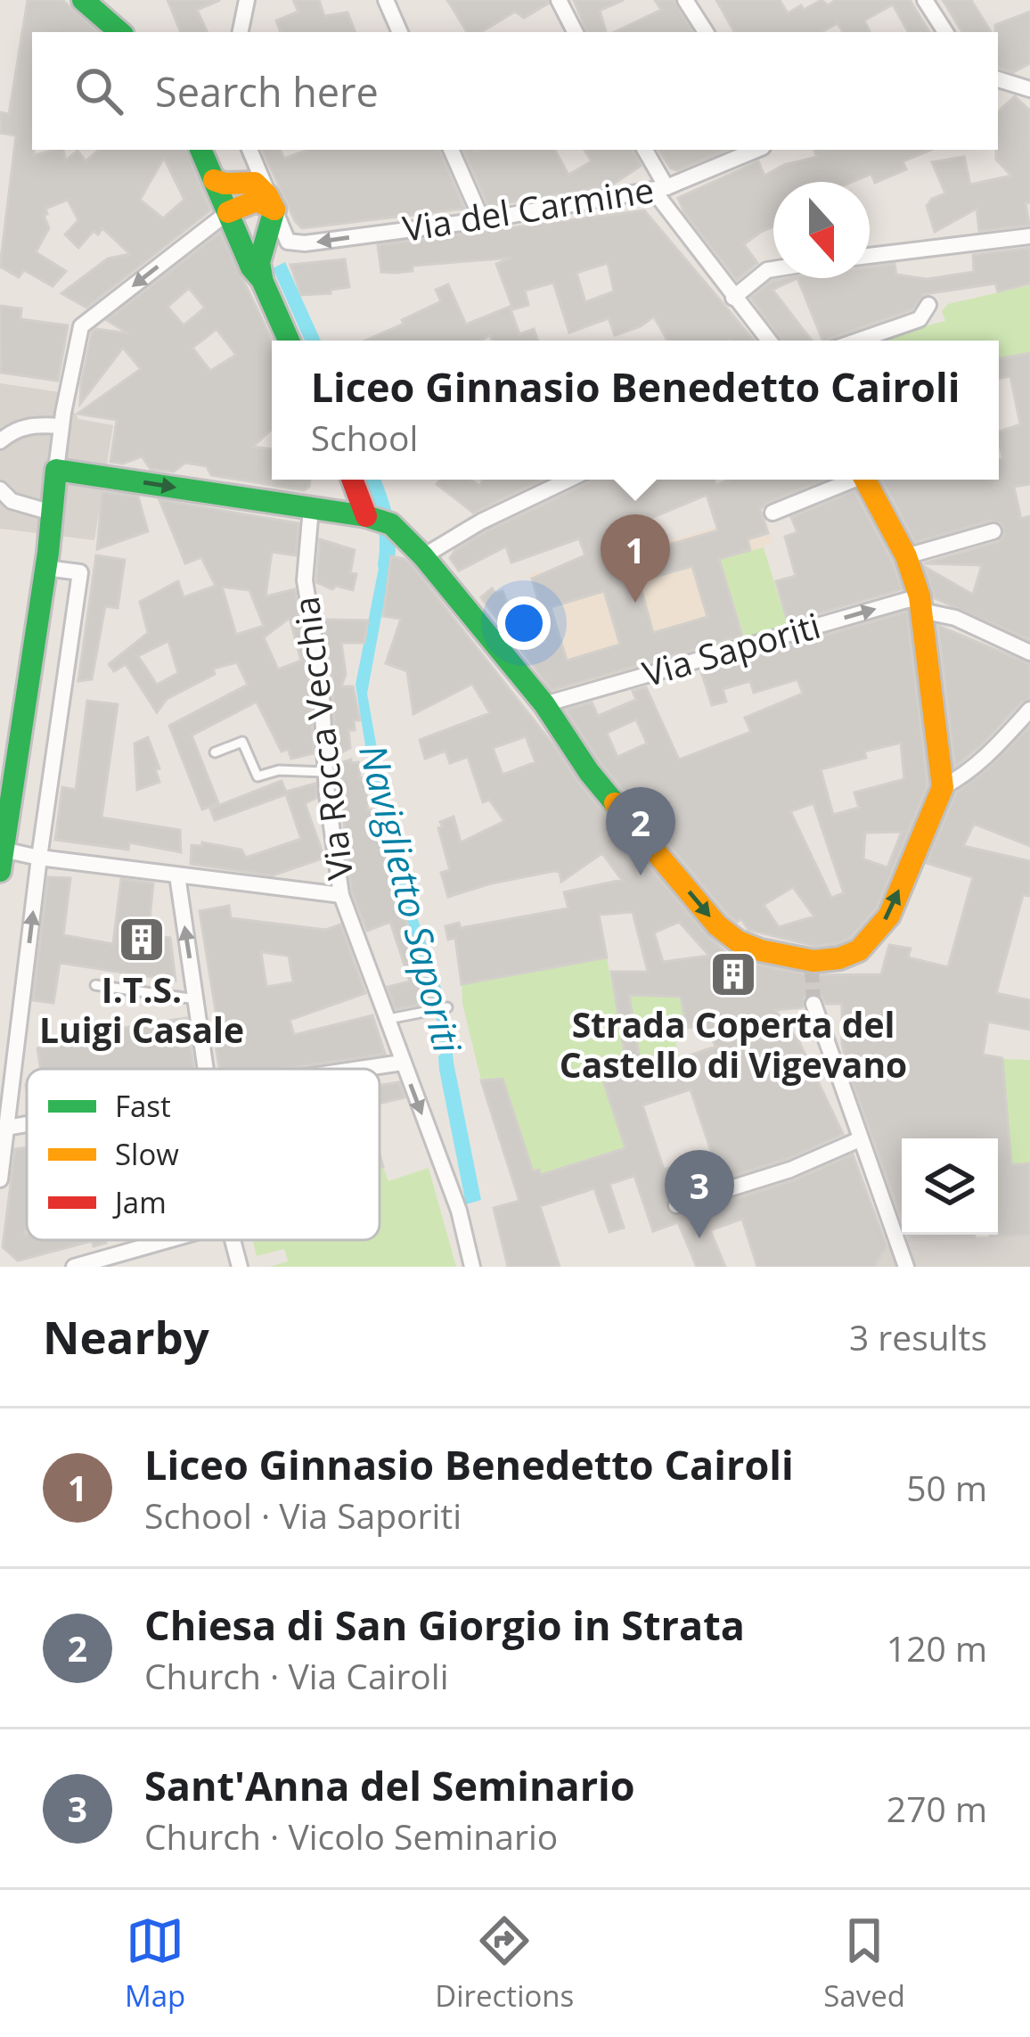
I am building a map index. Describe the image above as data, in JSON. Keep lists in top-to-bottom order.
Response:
{
  "streets": {
    "street": ["Via del Carmine", "Via Saporiti", "Via Rocca Vecchia"]
  },
  "one_way": ["Via del Carmine", "Via Saporiti"],
  "water": ["Naviglietto Saporiti"],
  "places": {
    "building": ["I.T.S. Luigi Casale", "Strada Coperta del Castello di Vigevano"]
  },
  "legend": ["Fast", "Slow", "Jam"],
  "north": "bottom",
  "page": {
    "search": "Search here",
    "popup": ["Liceo Ginnasio Benedetto Cairoli", "School"],
    "pins": ["1", "2", "3"],
    "heading": ["Nearby", "3 results"],
    "list": [
      {
        "mark": "1",
        "name": "Liceo Ginnasio Benedetto Cairoli",
        "note": "School · Via Saporiti",
        "value": "50 m"
      },
      {
        "mark": "2",
        "name": "Chiesa di San Giorgio in Strata",
        "note": "Church · Via Cairoli",
        "value": "120 m"
      },
      {
        "mark": "3",
        "name": "Sant'Anna del Seminario",
        "note": "Church · Vicolo Seminario",
        "value": "270 m"
      }
    ],
    "nav": ["Map", "Directions", "Saved"]
  }
}
